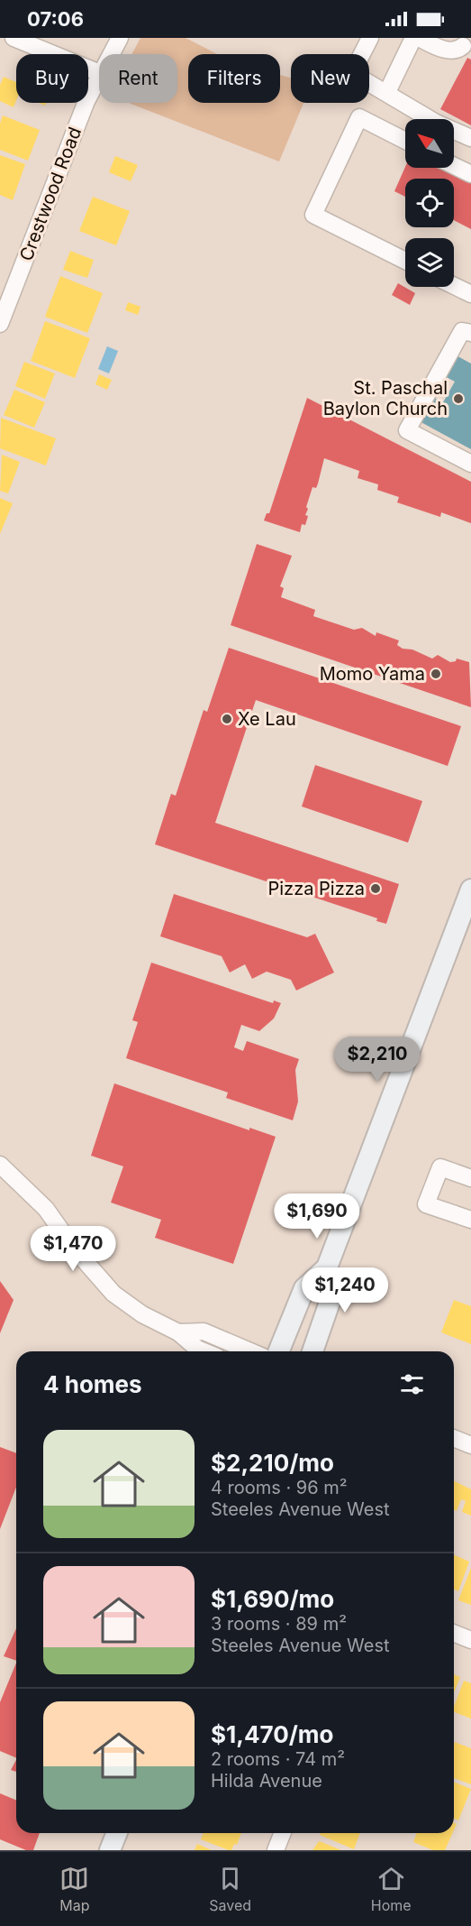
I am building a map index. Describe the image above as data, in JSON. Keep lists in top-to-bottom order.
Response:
{
  "streets": {
    "street": ["Crestwood Road"]
  },
  "places": [
    "St. Paschal Baylon Church",
    "Momo Yama",
    "Xe Lau",
    "Pizza Pizza"
  ],
  "north": "top left",
  "page": {
    "status": "07:06",
    "chip": [
      "Buy",
      "Rent",
      "Filters",
      "New"
    ],
    "price": [
      "$2,210",
      "$1,690",
      "$1,470",
      "$1,240"
    ],
    "heading": "4 homes",
    "list": [
      {
        "name": "$2,210/mo",
        "note": "4 rooms · 96 m² · Steeles Avenue West"
      },
      {
        "name": "$1,690/mo",
        "note": "3 rooms · 89 m² · Steeles Avenue West"
      },
      {
        "name": "$1,470/mo",
        "note": "2 rooms · 74 m² · Hilda Avenue"
      }
    ],
    "tabs": ["Map", "Saved", "Home"]
  }
}
